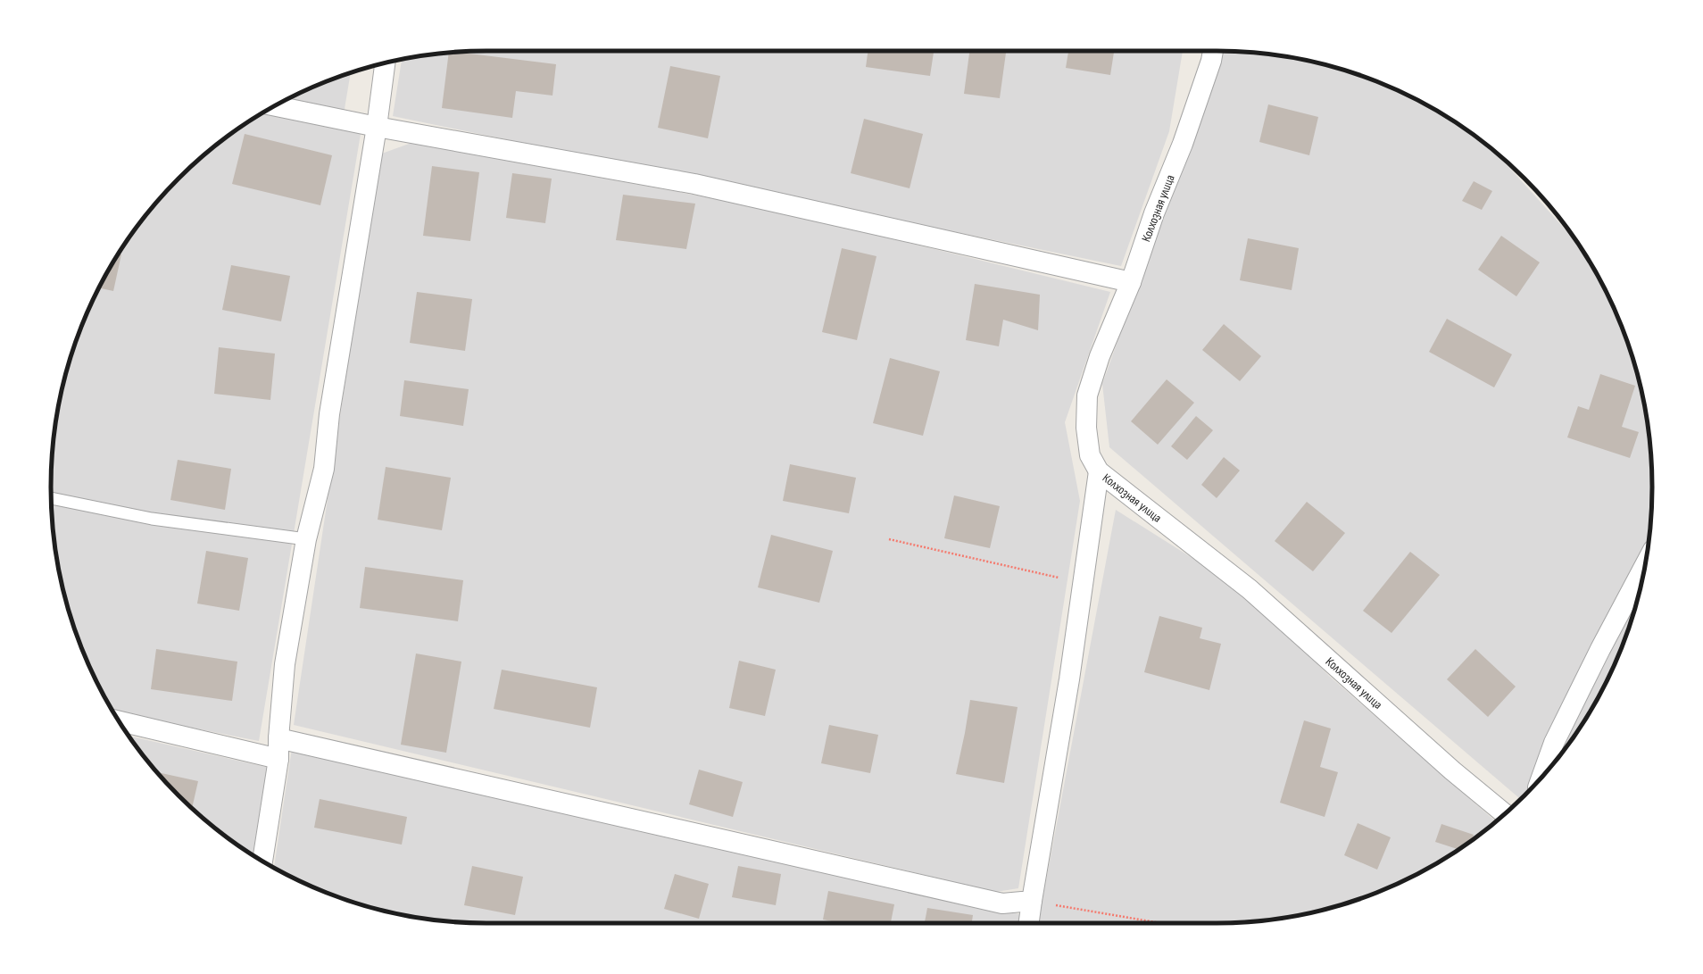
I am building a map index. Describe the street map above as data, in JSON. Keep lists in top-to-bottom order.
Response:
{
  "streets": {
    "street": ["Колхозная улица"]
  }
}
